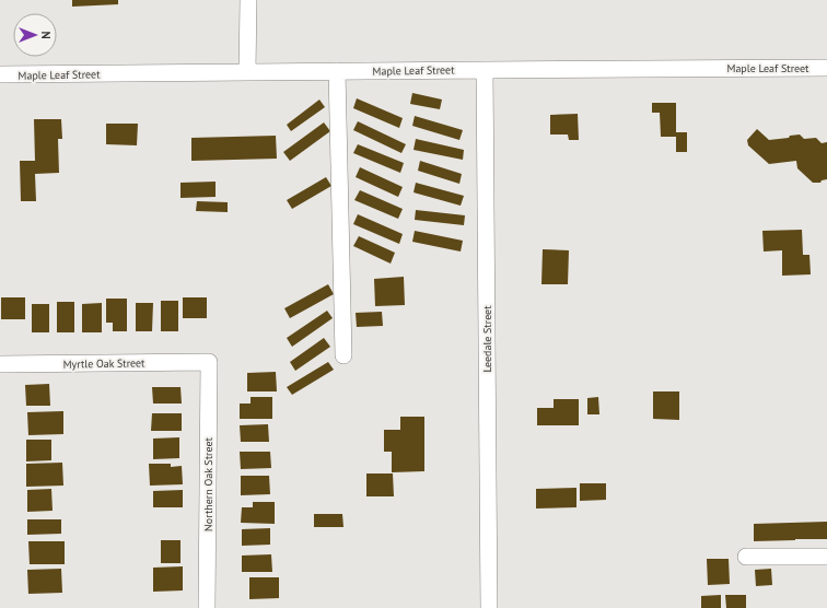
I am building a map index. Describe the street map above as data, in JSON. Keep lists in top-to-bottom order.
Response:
{
  "streets": {
    "street": [
      "Maple Leaf Street",
      "Leedale Street",
      "Myrtle Oak Street",
      "Northern Oak Street"
    ]
  },
  "crossings": [
    ["Maple Leaf Street", "Leedale Street"],
    ["Myrtle Oak Street", "Northern Oak Street"]
  ],
  "north": "right"
}
